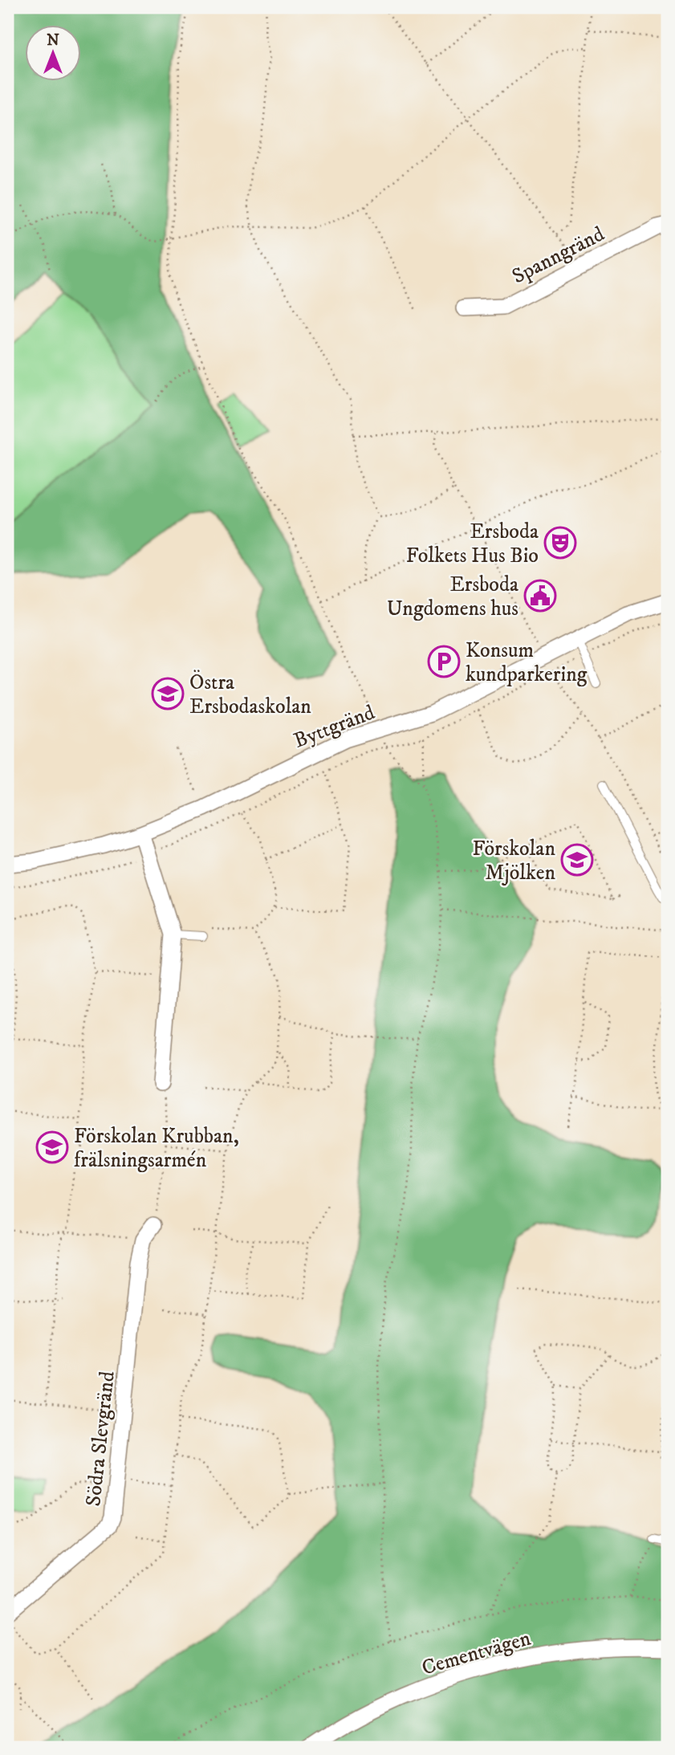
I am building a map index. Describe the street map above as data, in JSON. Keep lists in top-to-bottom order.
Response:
{
  "streets": {
    "street": [
      "Spanngränd",
      "Byttgränd",
      "Södra Slevgränd",
      "Cementvägen"
    ]
  },
  "places": {
    "theatre": ["Ersboda Folkets Hus Bio"],
    "public building": ["Ersboda Ungdomens hus"],
    "parking": ["Konsum kundparkering"],
    "school or university": ["Östra Ersbodaskolan", "Förskolan Mjölken", "Förskolan Krubban, frälsningsarmén"]
  },
  "north": "top"
}
